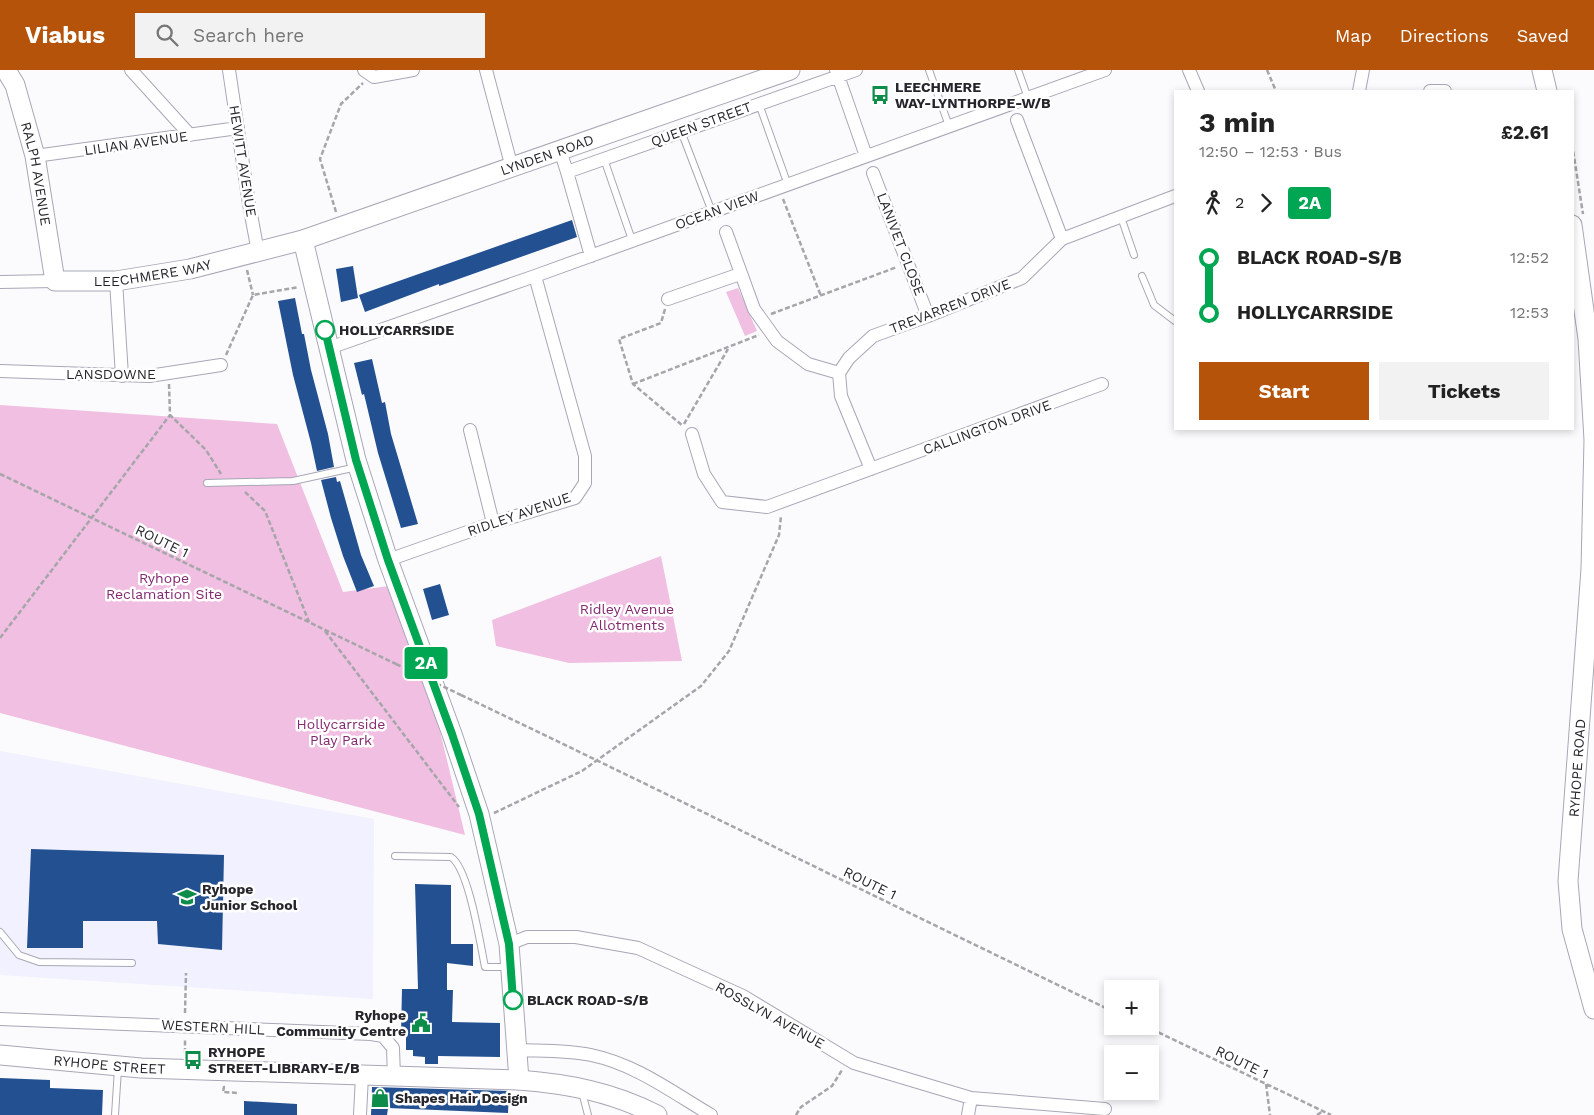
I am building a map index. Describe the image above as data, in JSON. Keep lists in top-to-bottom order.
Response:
{
  "streets": {
    "street": [
      "QUEEN STREET",
      "LILIAN AVENUE",
      "LYNDEN ROAD",
      "HEWITT AVENUE",
      "RALPH AVENUE",
      "OCEAN VIEW",
      "LANIVET CLOSE",
      "LEECHMERE WAY",
      "TREVARREN DRIVE",
      "LANSDOWNE",
      "CALLINGTON DRIVE",
      "RIDLEY AVENUE",
      "RYHOPE ROAD",
      "ROSSLYN AVENUE",
      "WESTERN HILL",
      "RYHOPE STREET"
    ],
    "path": ["ROUTE 1"]
  },
  "crossings": [
    ["LILIAN AVENUE", "HEWITT AVENUE"],
    ["LILIAN AVENUE", "RALPH AVENUE"],
    ["LYNDEN ROAD", "LEECHMERE WAY"],
    ["HEWITT AVENUE", "LEECHMERE WAY"],
    ["RALPH AVENUE", "LEECHMERE WAY"],
    ["OCEAN VIEW", "RIDLEY AVENUE"],
    ["LANIVET CLOSE", "TREVARREN DRIVE"],
    ["WESTERN HILL", "RYHOPE STREET"]
  ],
  "parks": ["Ryhope Reclamation Site", "Ridley Avenue Allotments", "Hollycarrside Play Park"],
  "places": {
    "bus stop": ["LEECHMERE WAY-LYNTHORPE-W/B", "RYHOPE STREET-LIBRARY-E/B"],
    "other": ["HOLLYCARRSIDE", "BLACK ROAD-S/B"],
    "school or university": ["Ryhope Junior School"],
    "public building": ["Ryhope Community Centre"],
    "shop": ["Shapes Hair Design"]
  },
  "lines": ["bus line 2A"],
  "page": {
    "header": "Viabus",
    "search": "Search here",
    "nav": ["Map", "Directions", "Saved"],
    "on_map": "2A",
    "heading": ["3 min", "12:50 – 12:53 · Bus", "£2.61"],
    "legs": ["2", "2A"],
    "list": [
      {
        "name": "BLACK ROAD-S/B",
        "value": "12:52"
      },
      {
        "name": "HOLLYCARRSIDE",
        "value": "12:53"
      }
    ],
    "buttons": ["Start", "Tickets"],
    "map_buttons": ["+", "−"]
  }
}
